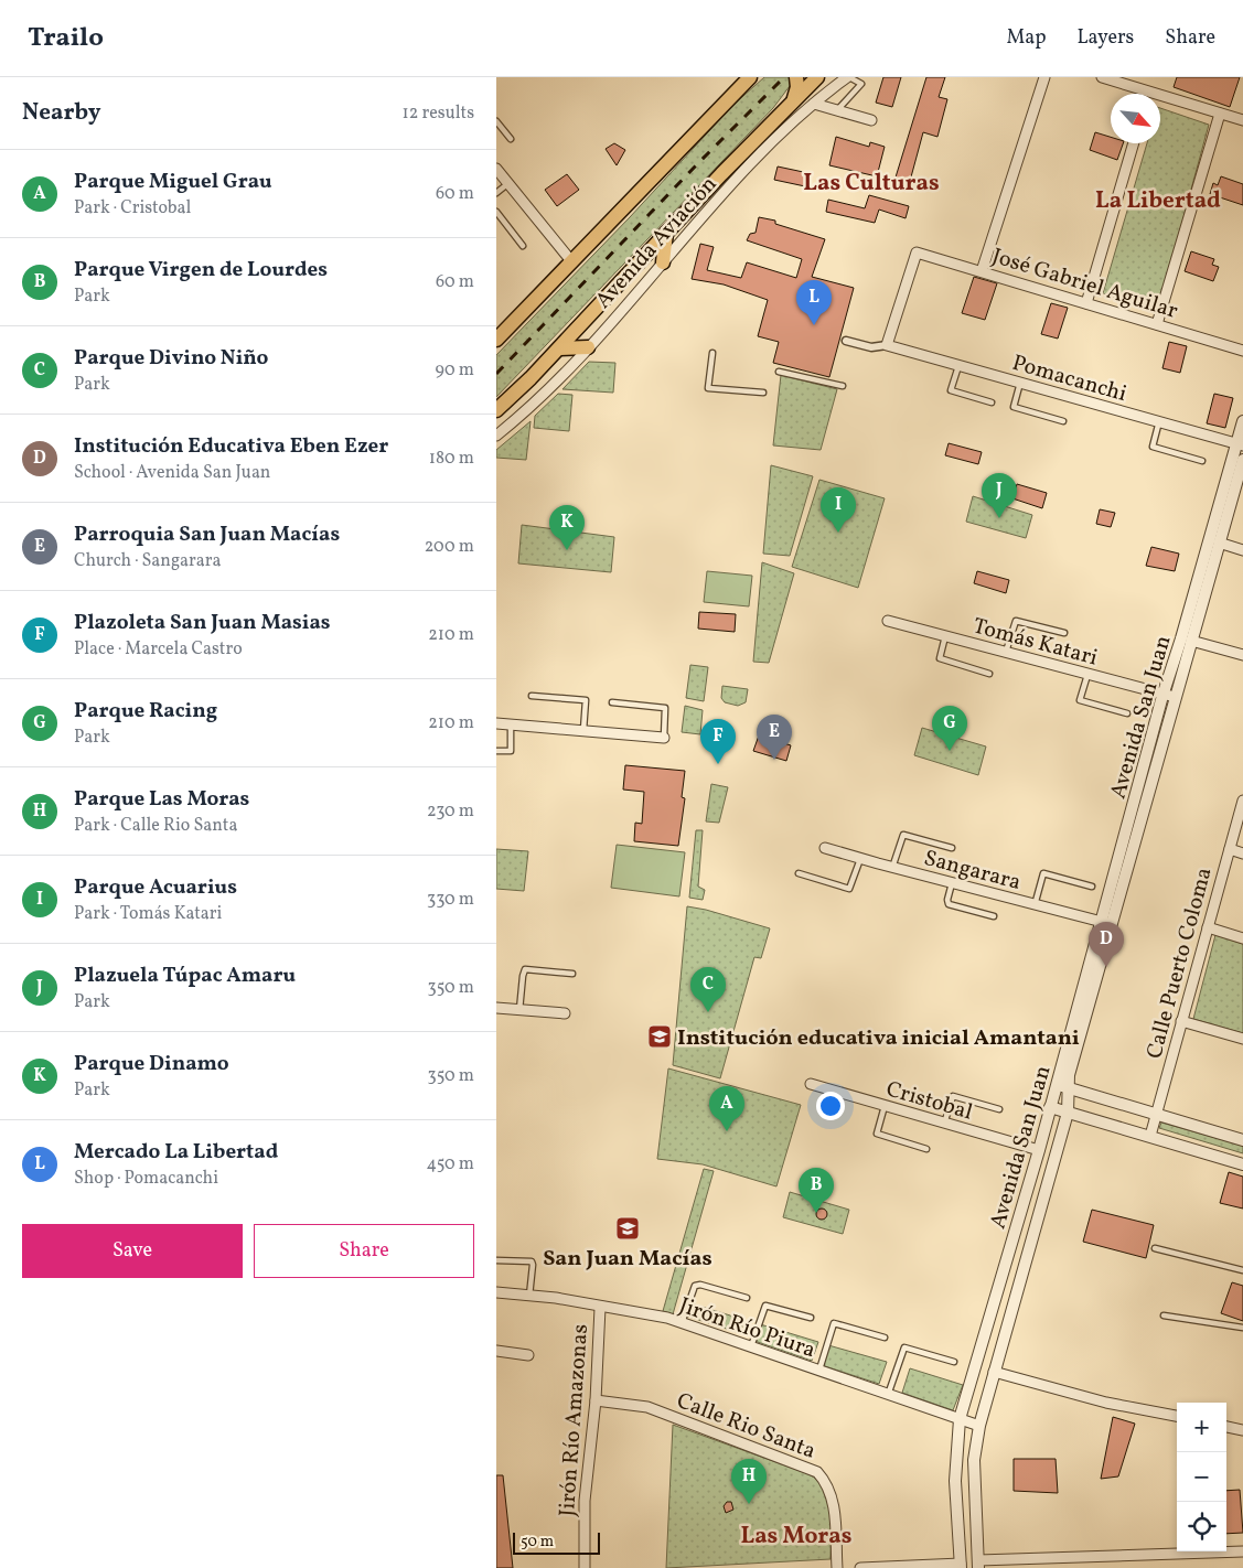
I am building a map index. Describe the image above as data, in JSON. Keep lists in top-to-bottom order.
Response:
{
  "streets": {
    "main road": ["Avenida Aviación"],
    "street": [
      "José Gabriel Aguilar",
      "Pomacanchi",
      "Tomás Katari",
      "Avenida San Juan",
      "Sangarara",
      "Calle Puerto Coloma",
      "Cristobal",
      "Jirón Río Piura",
      "Jirón Río Amazonas",
      "Calle Rio Santa"
    ]
  },
  "crossings": [
    ["José Gabriel Aguilar", "Pomacanchi"],
    ["Pomacanchi", "Avenida San Juan"],
    ["Tomás Katari", "Avenida San Juan"],
    ["Avenida San Juan", "Sangarara"],
    ["Avenida San Juan", "Cristobal"],
    ["Avenida San Juan", "Jirón Río Piura"],
    ["Jirón Río Piura", "Jirón Río Amazonas"],
    ["Jirón Río Amazonas", "Calle Rio Santa"]
  ],
  "districts": ["Las Culturas", "La Libertad", "Las Moras"],
  "places": {
    "school or university": ["Institución educativa inicial Amantani", "San Juan Macías"]
  },
  "scale_bar": "50 m",
  "north": "bottom right",
  "page": {
    "header": "Trailo",
    "nav": ["Map", "Layers", "Share"],
    "heading": ["Nearby", "12 results"],
    "list": [
      {
        "mark": "A",
        "name": "Parque Miguel Grau",
        "note": "Park · Cristobal",
        "value": "60 m"
      },
      {
        "mark": "B",
        "name": "Parque Virgen de Lourdes",
        "note": "Park",
        "value": "60 m"
      },
      {
        "mark": "C",
        "name": "Parque Divino Niño",
        "note": "Park",
        "value": "90 m"
      },
      {
        "mark": "D",
        "name": "Institución Educativa Eben Ezer",
        "note": "School · Avenida San Juan",
        "value": "180 m"
      },
      {
        "mark": "E",
        "name": "Parroquia San Juan Macías",
        "note": "Church · Sangarara",
        "value": "200 m"
      },
      {
        "mark": "F",
        "name": "Plazoleta San Juan Masias",
        "note": "Place · Marcela Castro",
        "value": "210 m"
      },
      {
        "mark": "G",
        "name": "Parque Racing",
        "note": "Park",
        "value": "210 m"
      },
      {
        "mark": "H",
        "name": "Parque Las Moras",
        "note": "Park · Calle Rio Santa",
        "value": "230 m"
      },
      {
        "mark": "I",
        "name": "Parque Acuarius",
        "note": "Park · Tomás Katari",
        "value": "330 m"
      },
      {
        "mark": "J",
        "name": "Plazuela Túpac Amaru",
        "note": "Park",
        "value": "350 m"
      },
      {
        "mark": "K",
        "name": "Parque Dinamo",
        "note": "Park",
        "value": "350 m"
      },
      {
        "mark": "L",
        "name": "Mercado La Libertad",
        "note": "Shop · Pomacanchi",
        "value": "450 m"
      }
    ],
    "pins": [
      "L",
      "J",
      "I",
      "K",
      "G",
      "E",
      "F",
      "D",
      "C",
      "A",
      "B",
      "H"
    ],
    "buttons": ["Save", "Share"],
    "map_buttons": ["+", "−"],
    "scale": "50 m"
  }
}
